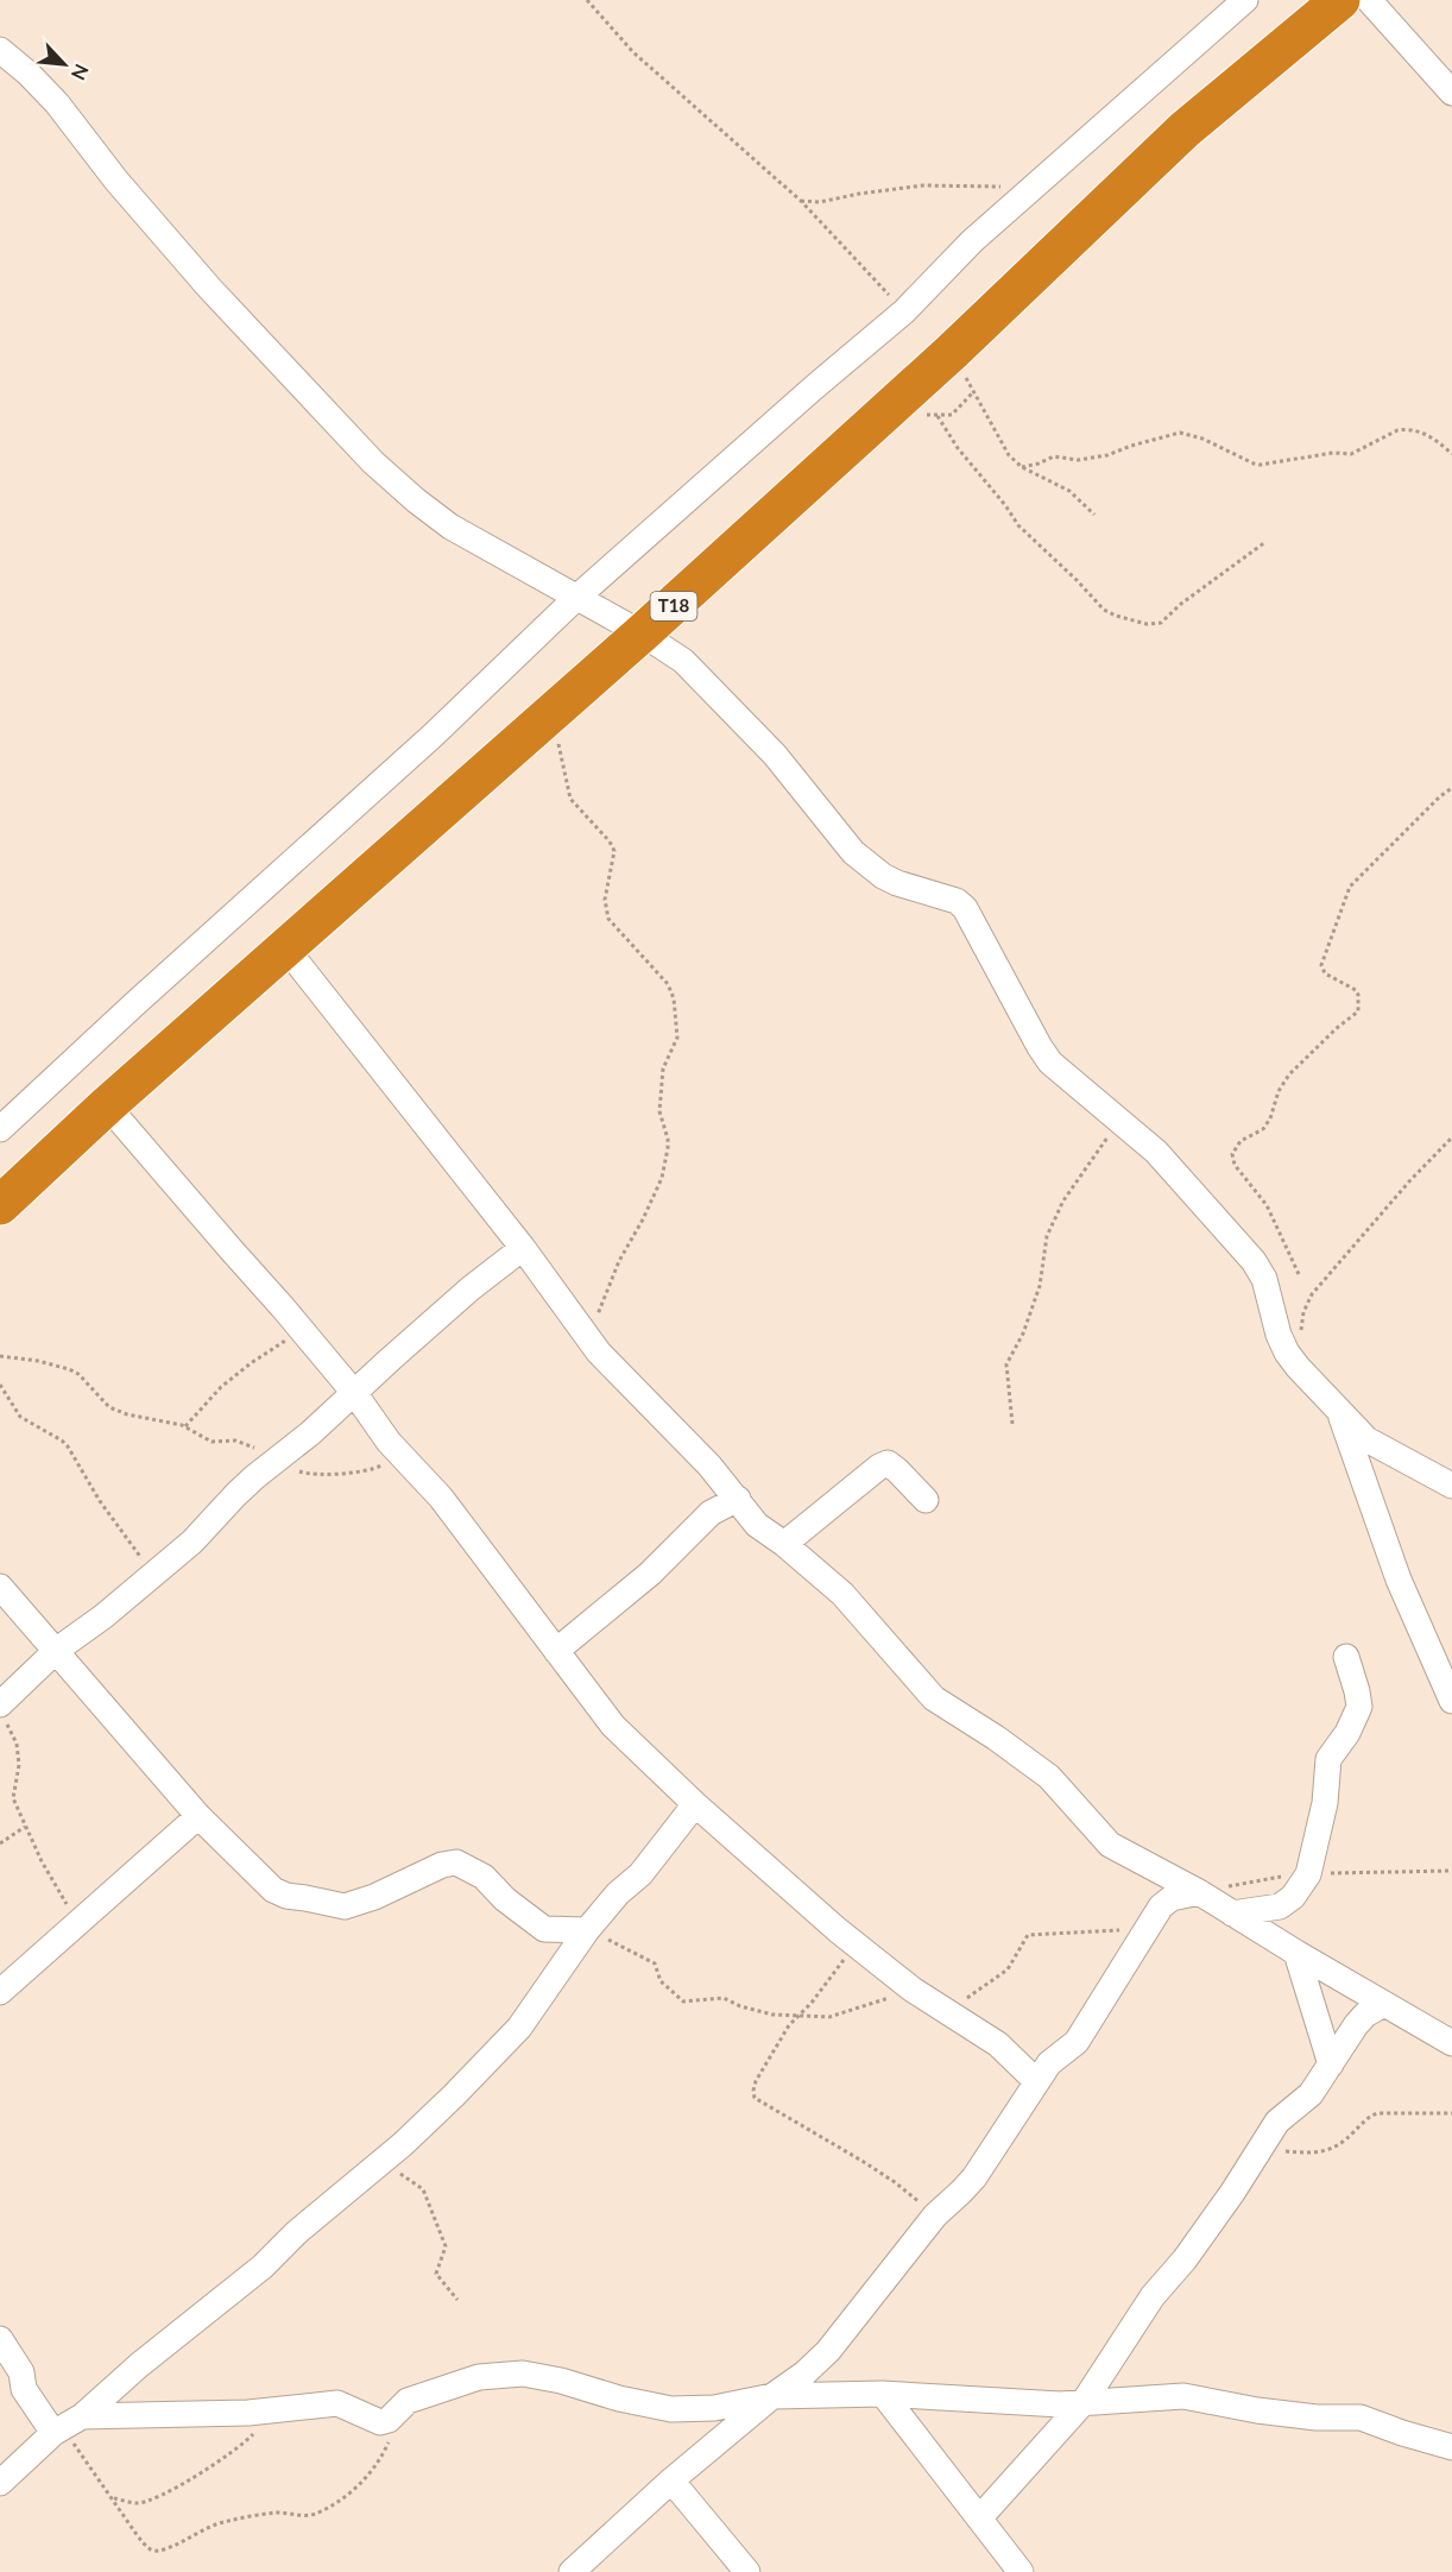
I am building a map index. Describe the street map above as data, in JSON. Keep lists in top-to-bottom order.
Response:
{
  "streets": {
    "highway": ["T18"]
  },
  "north": "bottom right"
}
